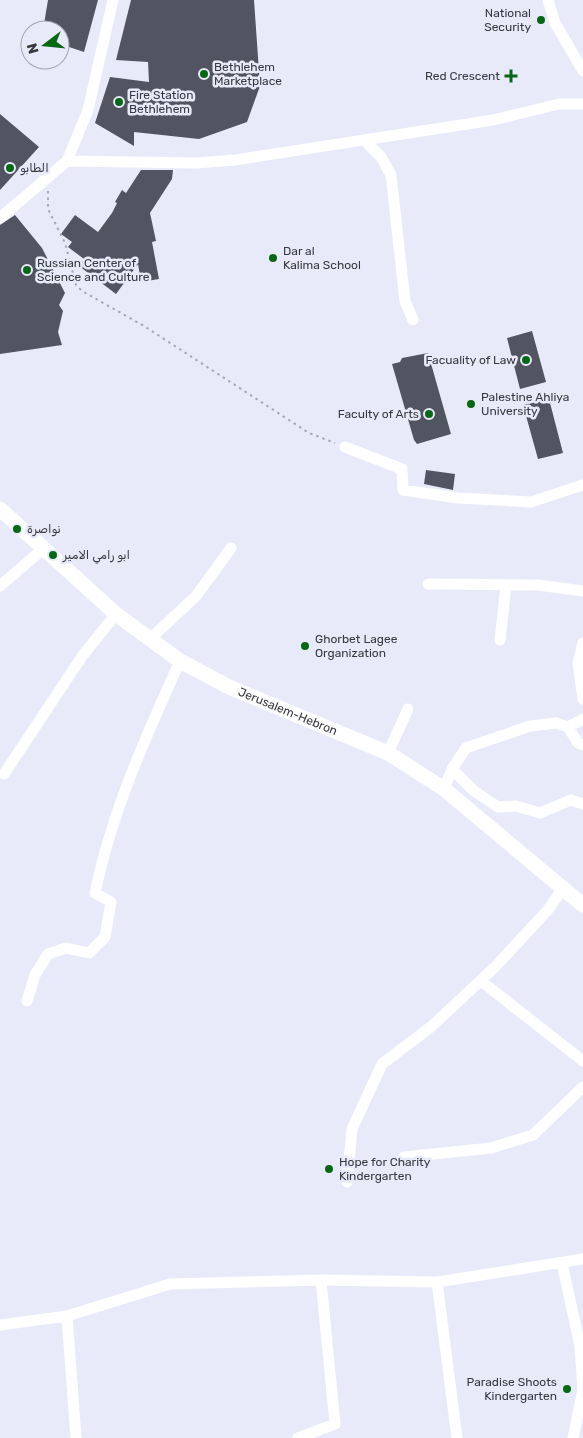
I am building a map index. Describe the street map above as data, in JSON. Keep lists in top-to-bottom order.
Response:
{
  "streets": {
    "main road": ["Jerusalem-Hebron"]
  },
  "places": {
    "other": [
      "National Security",
      "Bethlehem Marketplace",
      "Fire Station Bethlehem",
      "الطابو",
      "Dar al Kalima School",
      "Russian Center of Science and Culture",
      "Facuality of Law",
      "Palestine Ahliya University",
      "Faculty of Arts",
      "نواصرة",
      "ابو رامي الامير",
      "Ghorbet Lagee Organization",
      "Hope for Charity Kindergarten",
      "Paradise Shoots Kindergarten"
    ],
    "health": ["Red Crescent"]
  },
  "north": "left"
}
